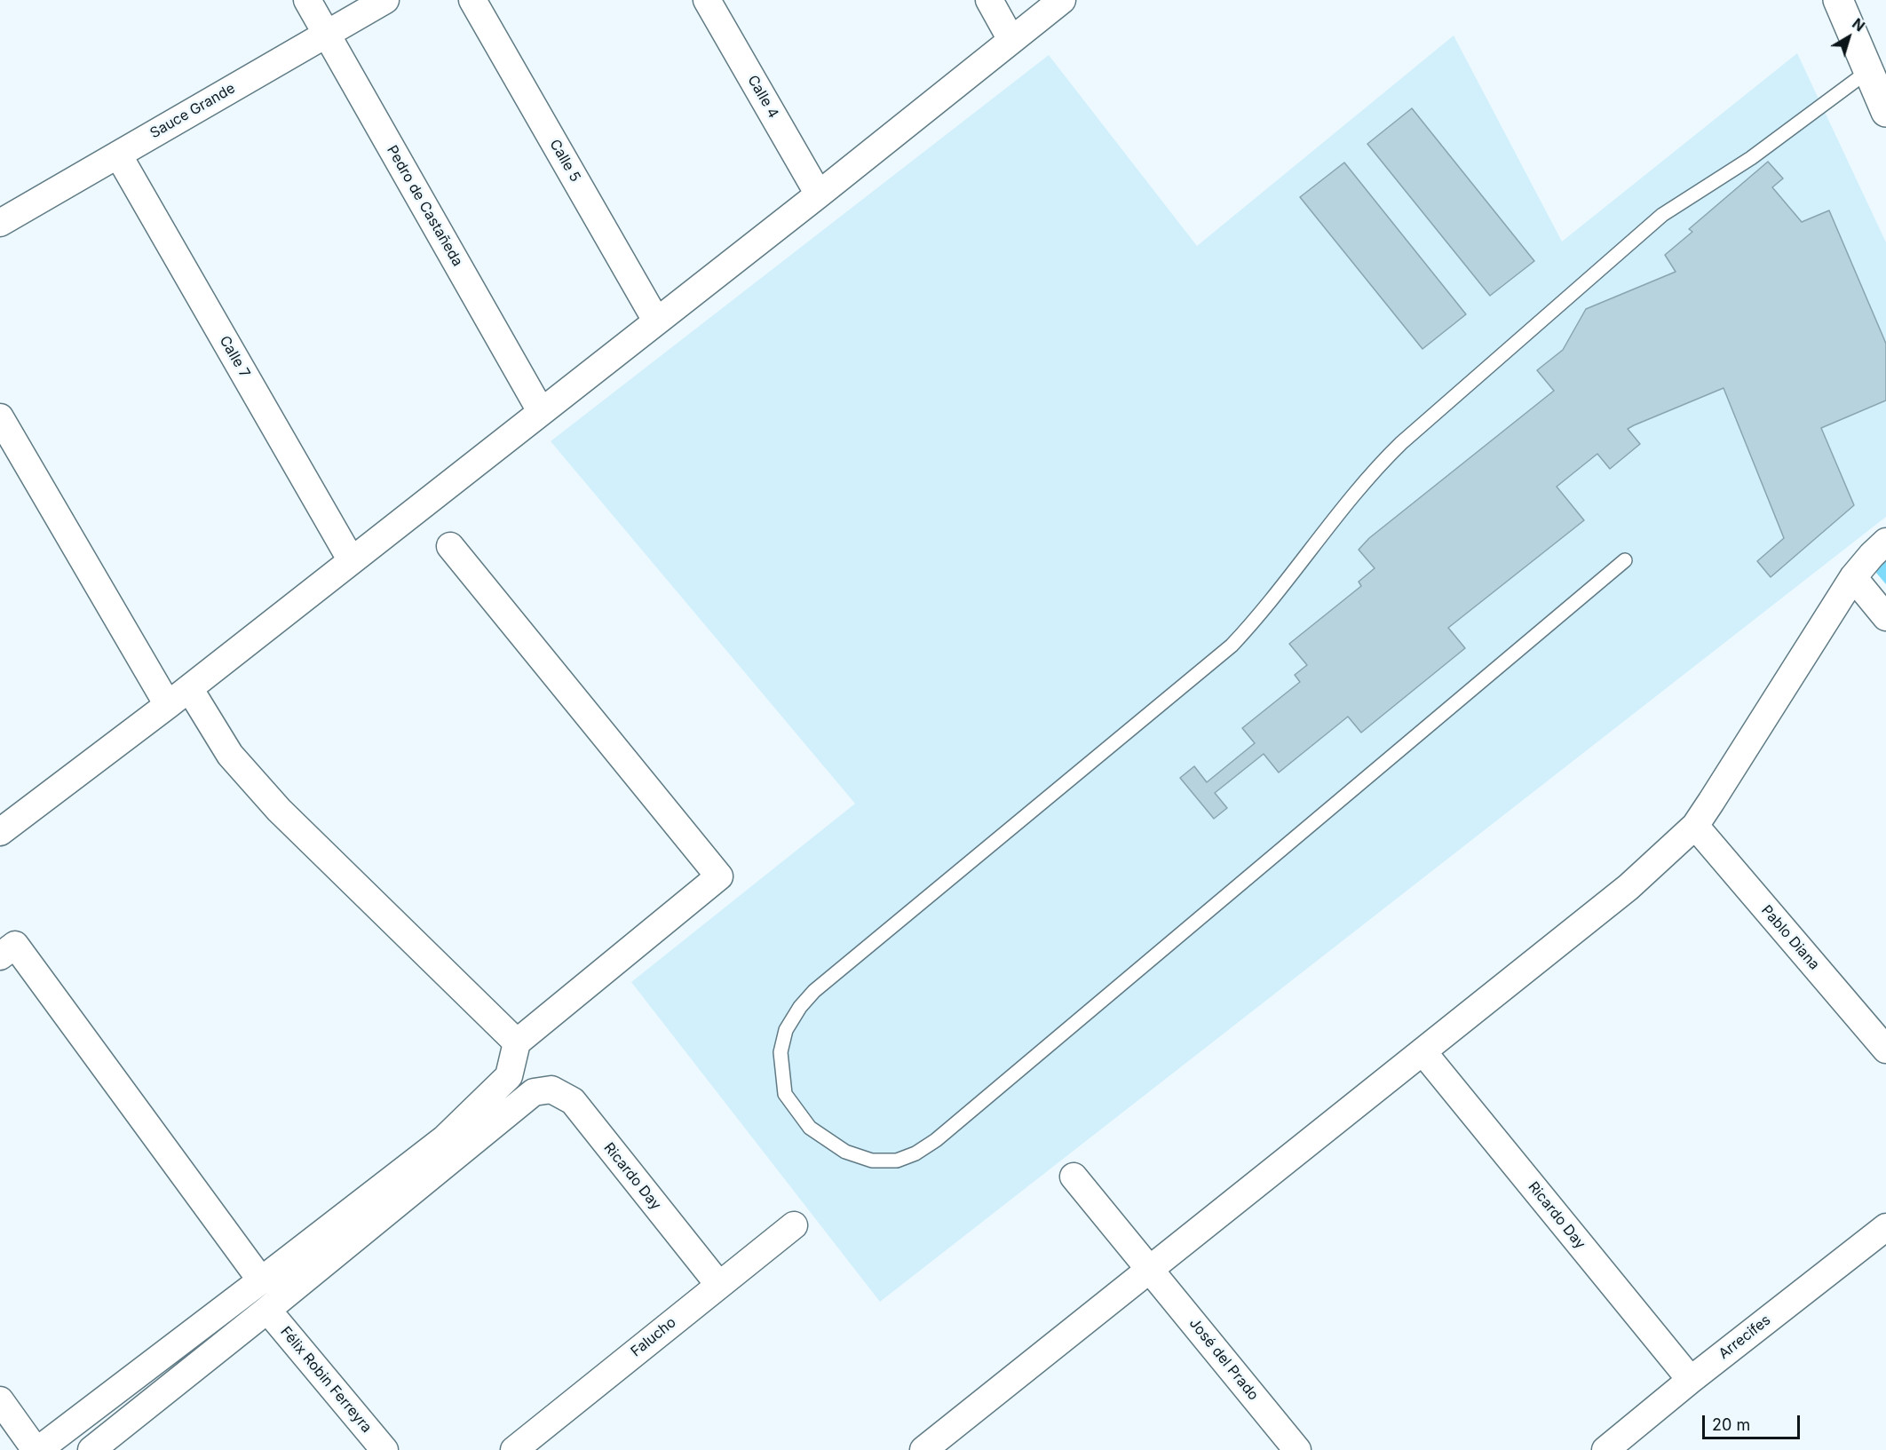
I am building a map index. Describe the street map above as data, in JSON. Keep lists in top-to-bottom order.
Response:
{
  "streets": {
    "street": [
      "Calle 4",
      "Sauce Grande",
      "Calle 5",
      "Pedro de Castañeda",
      "Calle 7",
      "Pablo Diana",
      "Ricardo Day",
      "Falucho",
      "Arrecifes",
      "José del Prado",
      "Félix Robin Ferreyra"
    ]
  },
  "crossings": [
    ["Sauce Grande", "Pedro de Castañeda"],
    ["Sauce Grande", "Calle 7"],
    ["Ricardo Day", "Falucho"],
    ["Ricardo Day", "Arrecifes"],
    ["Ricardo Day", "Félix Robin Ferreyra"]
  ],
  "scale_bar": "20 m",
  "north": "top right"
}
